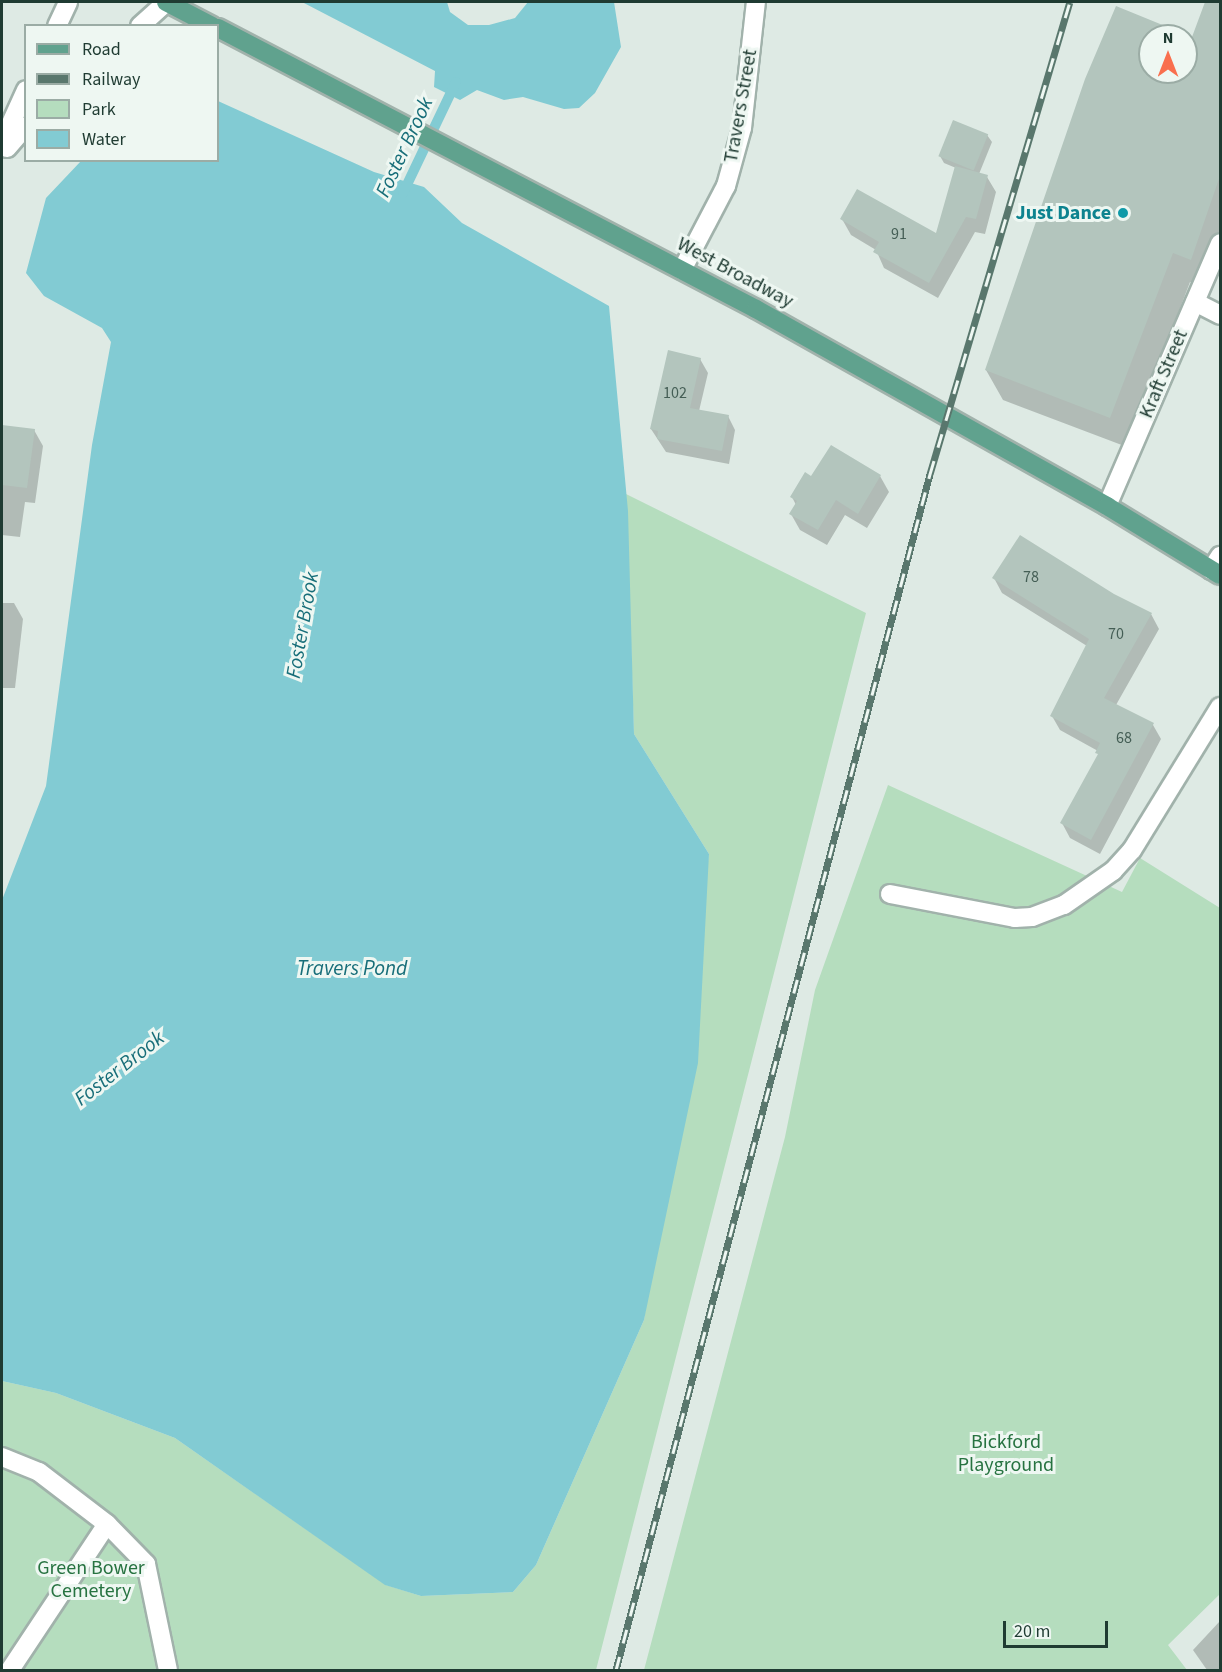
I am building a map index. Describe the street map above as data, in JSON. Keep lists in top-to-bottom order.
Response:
{
  "streets": {
    "main road": ["West Broadway"],
    "street": ["Travers Street", "Kraft Street"]
  },
  "crossings": [
    ["Travers Street", "West Broadway"],
    ["West Broadway", "Kraft Street"]
  ],
  "water": ["Foster Brook", "Travers Pond"],
  "parks": ["Bickford Playground", "Green Bower Cemetery"],
  "places": ["Just Dance"],
  "house_numbers": [
    "91",
    "102",
    "78",
    "70",
    "68"
  ],
  "legend": [
    "Road",
    "Railway",
    "Park",
    "Water"
  ],
  "scale_bar": "20 m",
  "north": "top"
}
